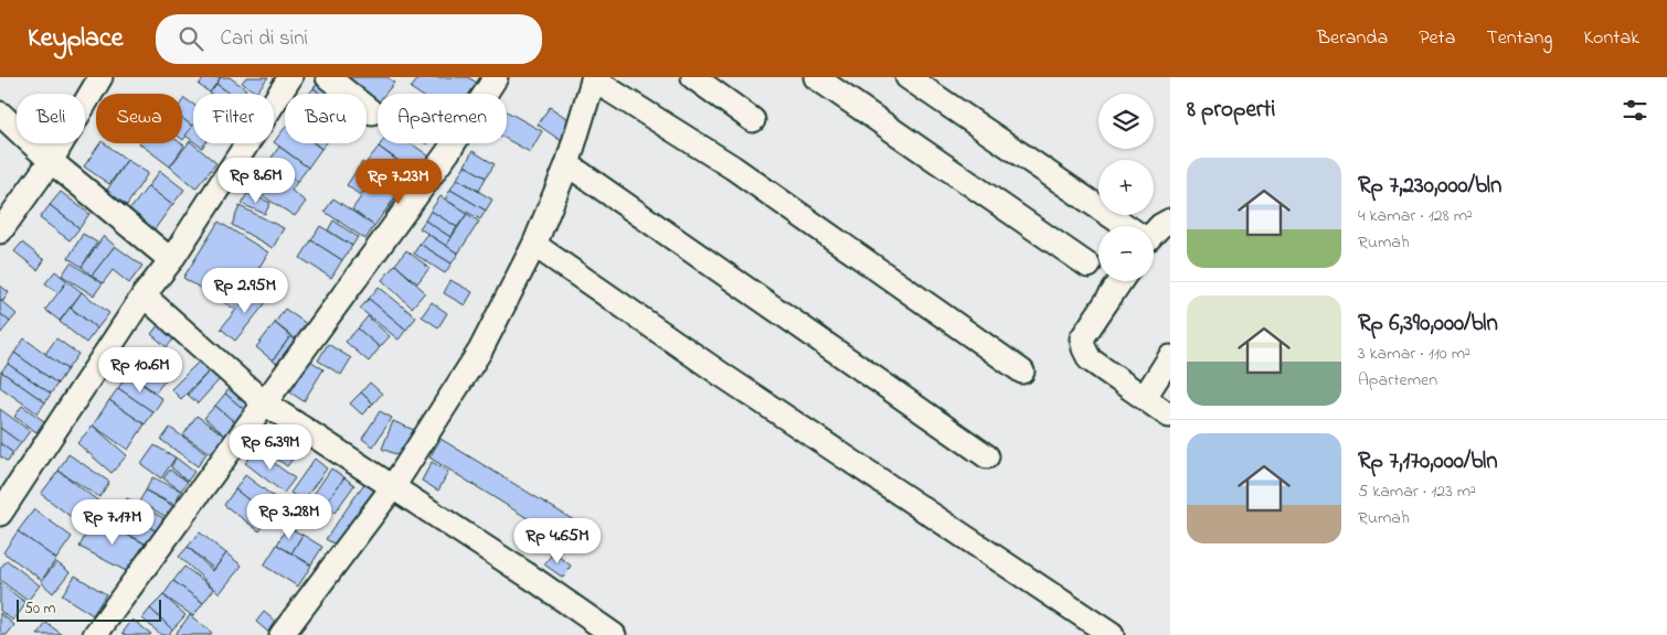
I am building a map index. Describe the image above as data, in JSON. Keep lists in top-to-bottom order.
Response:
{
  "scale_bar": "50 m",
  "page": {
    "header": "Keyplace",
    "search": "Cari di sini",
    "nav": [
      "Beranda",
      "Peta",
      "Tentang",
      "Kontak"
    ],
    "heading": "8 properti",
    "map_buttons": ["+", "−"],
    "chip": [
      "Beli",
      "Sewa",
      "Filter",
      "Baru",
      "Apartemen"
    ],
    "list": [
      {
        "name": "Rp 7,230,000/bln",
        "note": "4 kamar · 128 m² · Rumah"
      },
      {
        "name": "Rp 6,390,000/bln",
        "note": "3 kamar · 110 m² · Apartemen"
      },
      {
        "name": "Rp 7,170,000/bln",
        "note": "5 kamar · 123 m² · Rumah"
      }
    ],
    "price": [
      "Rp 8.6M",
      "Rp 7.23M",
      "Rp 2.95M",
      "Rp 10.6M",
      "Rp 6.39M",
      "Rp 3.28M",
      "Rp 7.17M",
      "Rp 4.65M"
    ],
    "scale": "50 m"
  }
}
